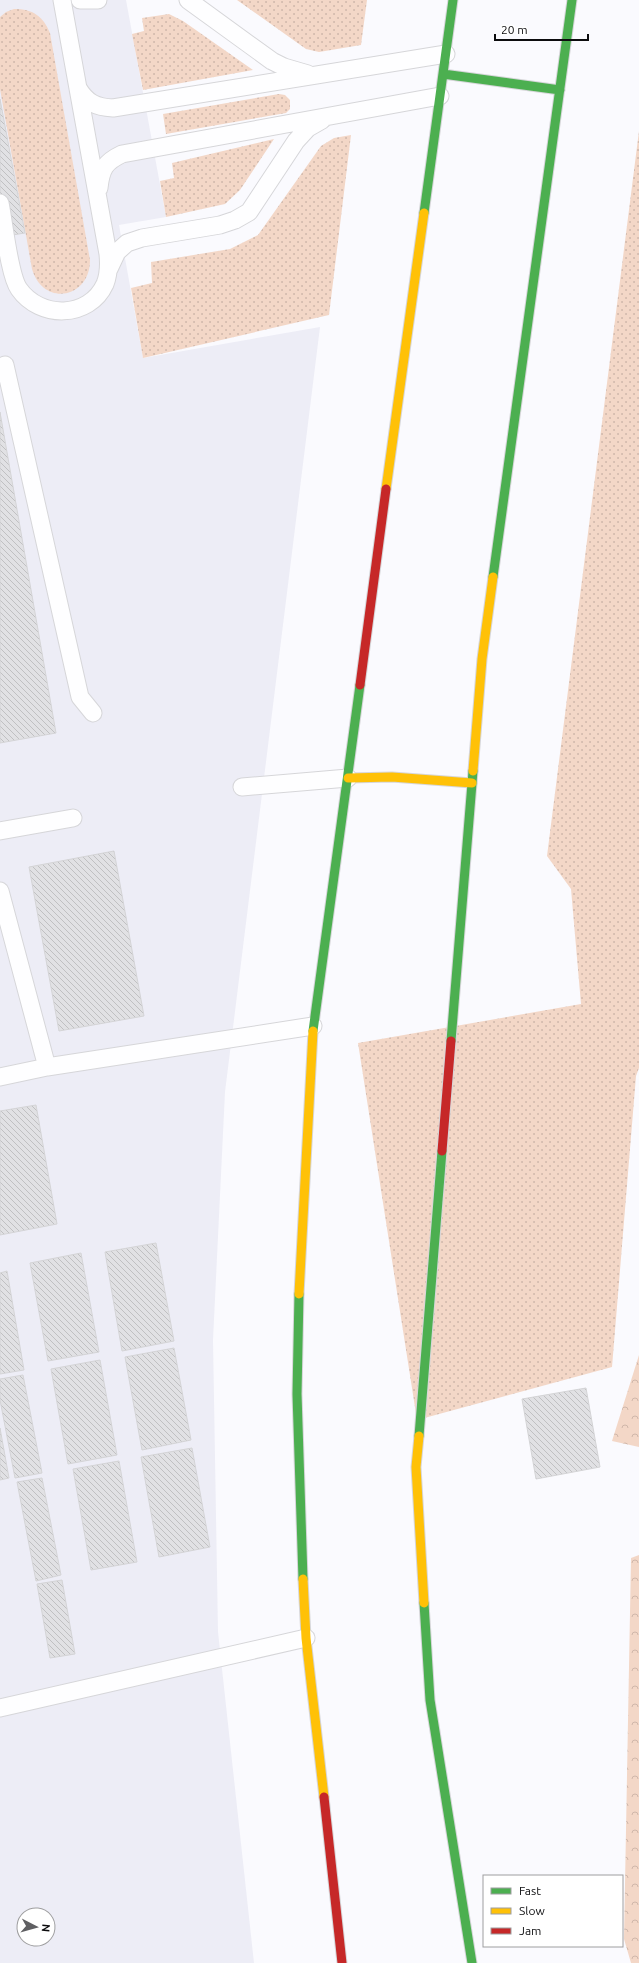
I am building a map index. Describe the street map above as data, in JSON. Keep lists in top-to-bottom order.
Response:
{
  "legend": ["Fast", "Slow", "Jam"],
  "scale_bar": "20 m",
  "north": "right"
}
